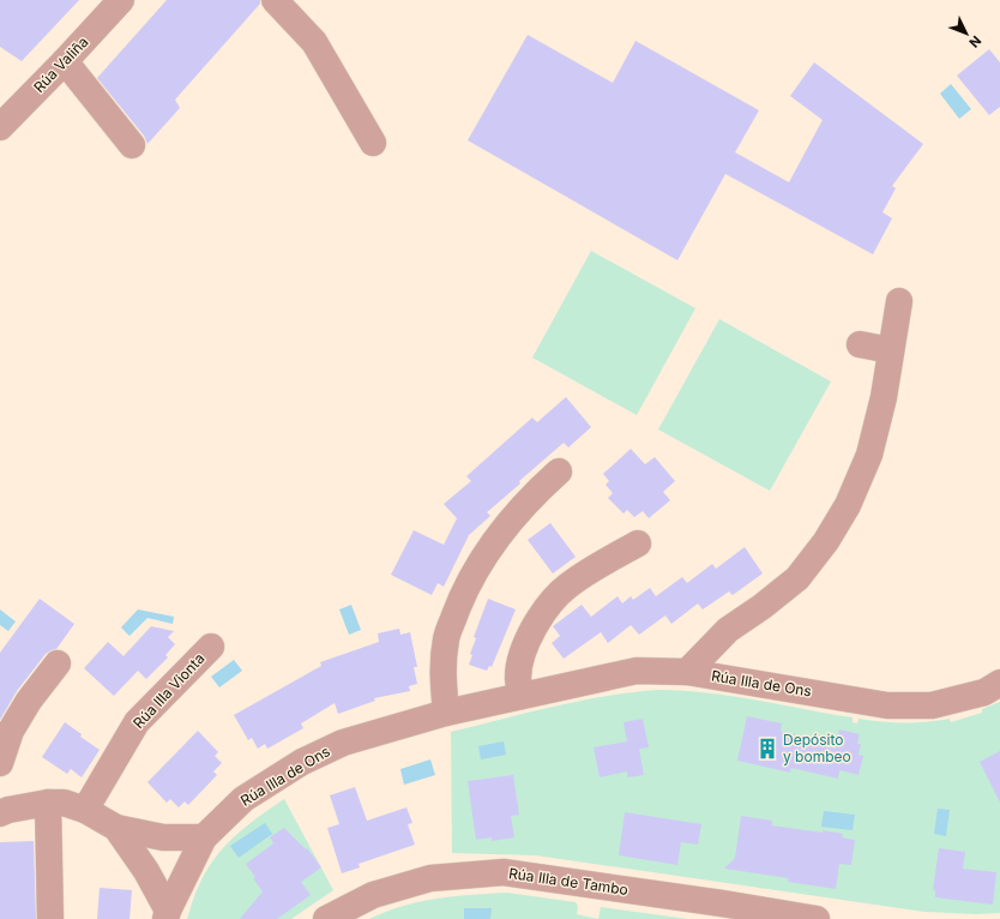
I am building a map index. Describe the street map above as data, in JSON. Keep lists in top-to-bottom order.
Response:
{
  "streets": {
    "street": [
      "Rúa Valiña",
      "Rúa Illa de Ons",
      "Rúa Illa Vionta",
      "Rúa Illa de Tambo"
    ]
  },
  "places": {
    "building": ["Depósito y bombeo"]
  },
  "north": "bottom right"
}
